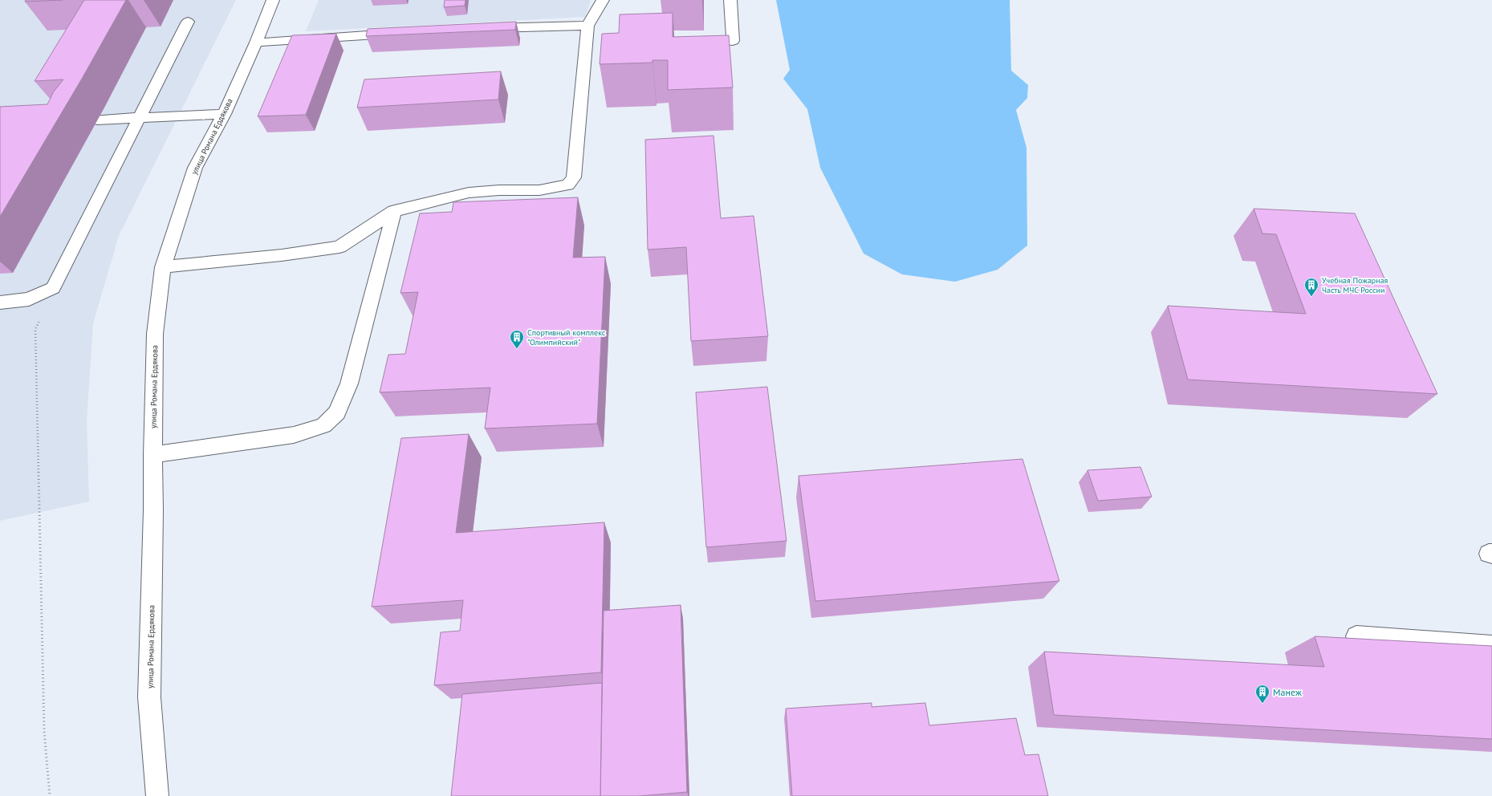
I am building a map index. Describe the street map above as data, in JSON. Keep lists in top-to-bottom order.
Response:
{
  "streets": {
    "street": ["улица Романа Ердякова"]
  },
  "places": {
    "building": ["Учебная Пожарная Часть МЧС России", "Спортивный комплекс \"Олимпийский\"", "Манеж"]
  }
}
